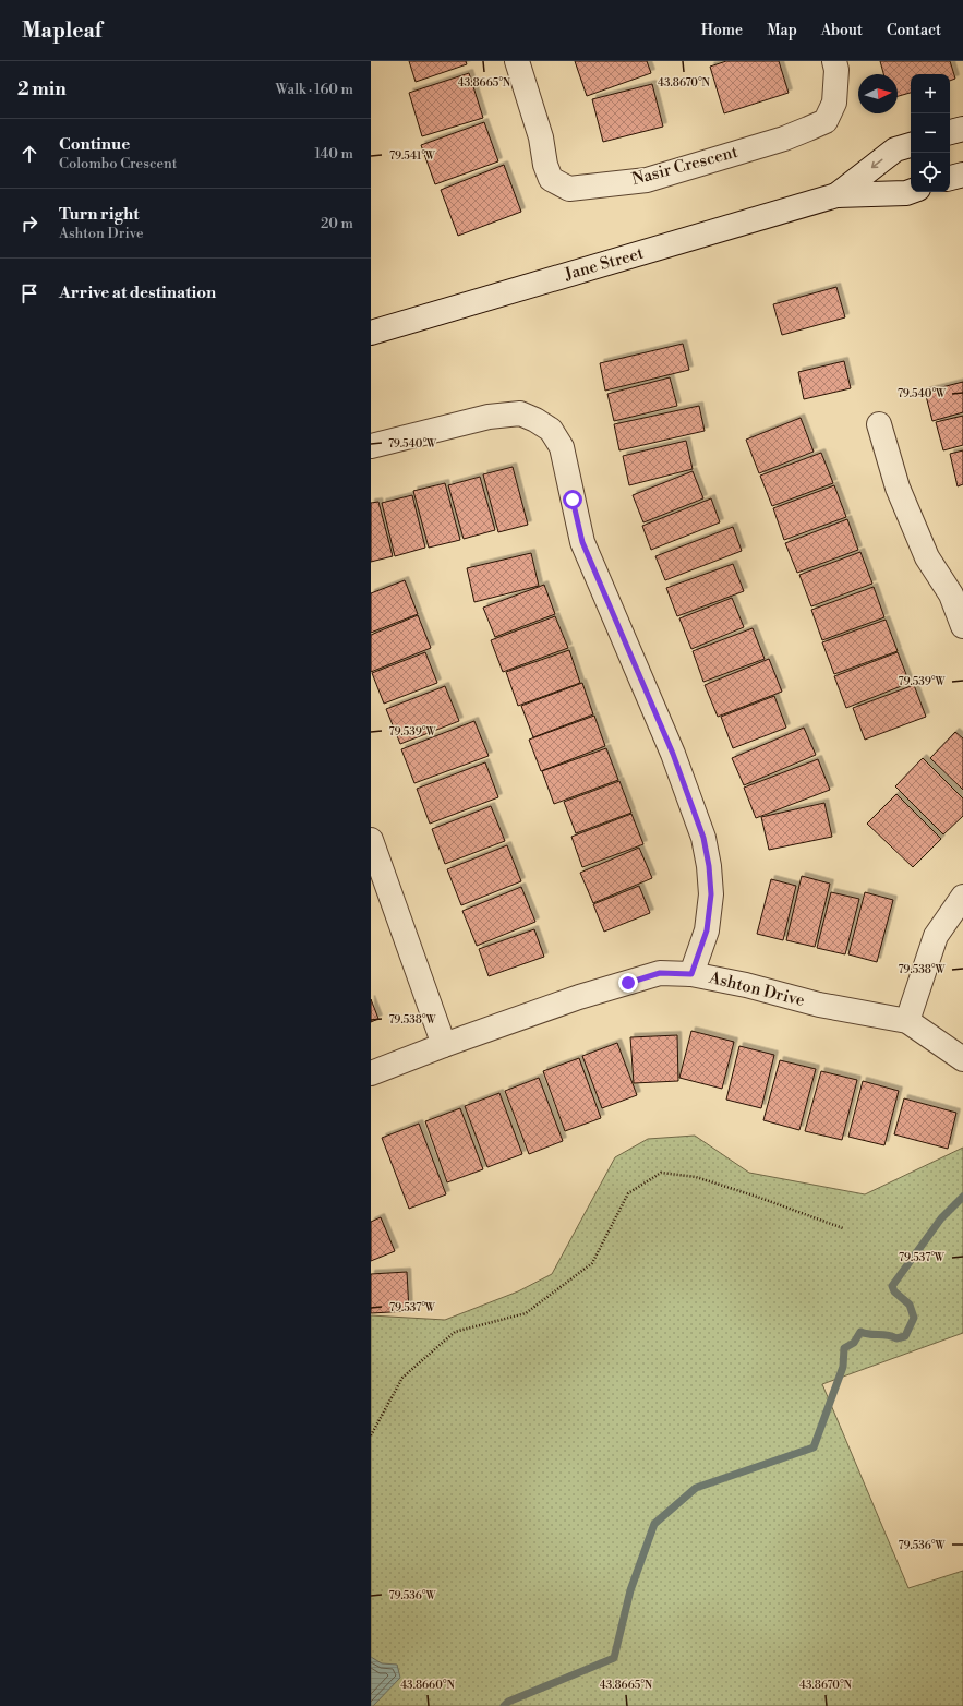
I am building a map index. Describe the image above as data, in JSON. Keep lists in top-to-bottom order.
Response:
{
  "streets": {
    "street": ["Nasir Crescent", "Jane Street", "Ashton Drive"]
  },
  "north": "right",
  "page": {
    "header": "Mapleaf",
    "nav": [
      "Home",
      "Map",
      "About",
      "Contact"
    ],
    "heading": ["2 min", "Walk · 160 m"],
    "map_buttons": ["+", "−"],
    "list": [
      ["Continue", "Colombo Crescent", "140 m"],
      ["Turn right", "Ashton Drive", "20 m"],
      "Arrive at destination"
    ]
  },
  "coordinates": [
    "43.8665°N",
    "43.8670°N",
    "79.541°W",
    "79.540°W",
    "79.539°W",
    "79.538°W",
    "79.537°W",
    "79.536°W",
    "43.8660°N"
  ]
}
